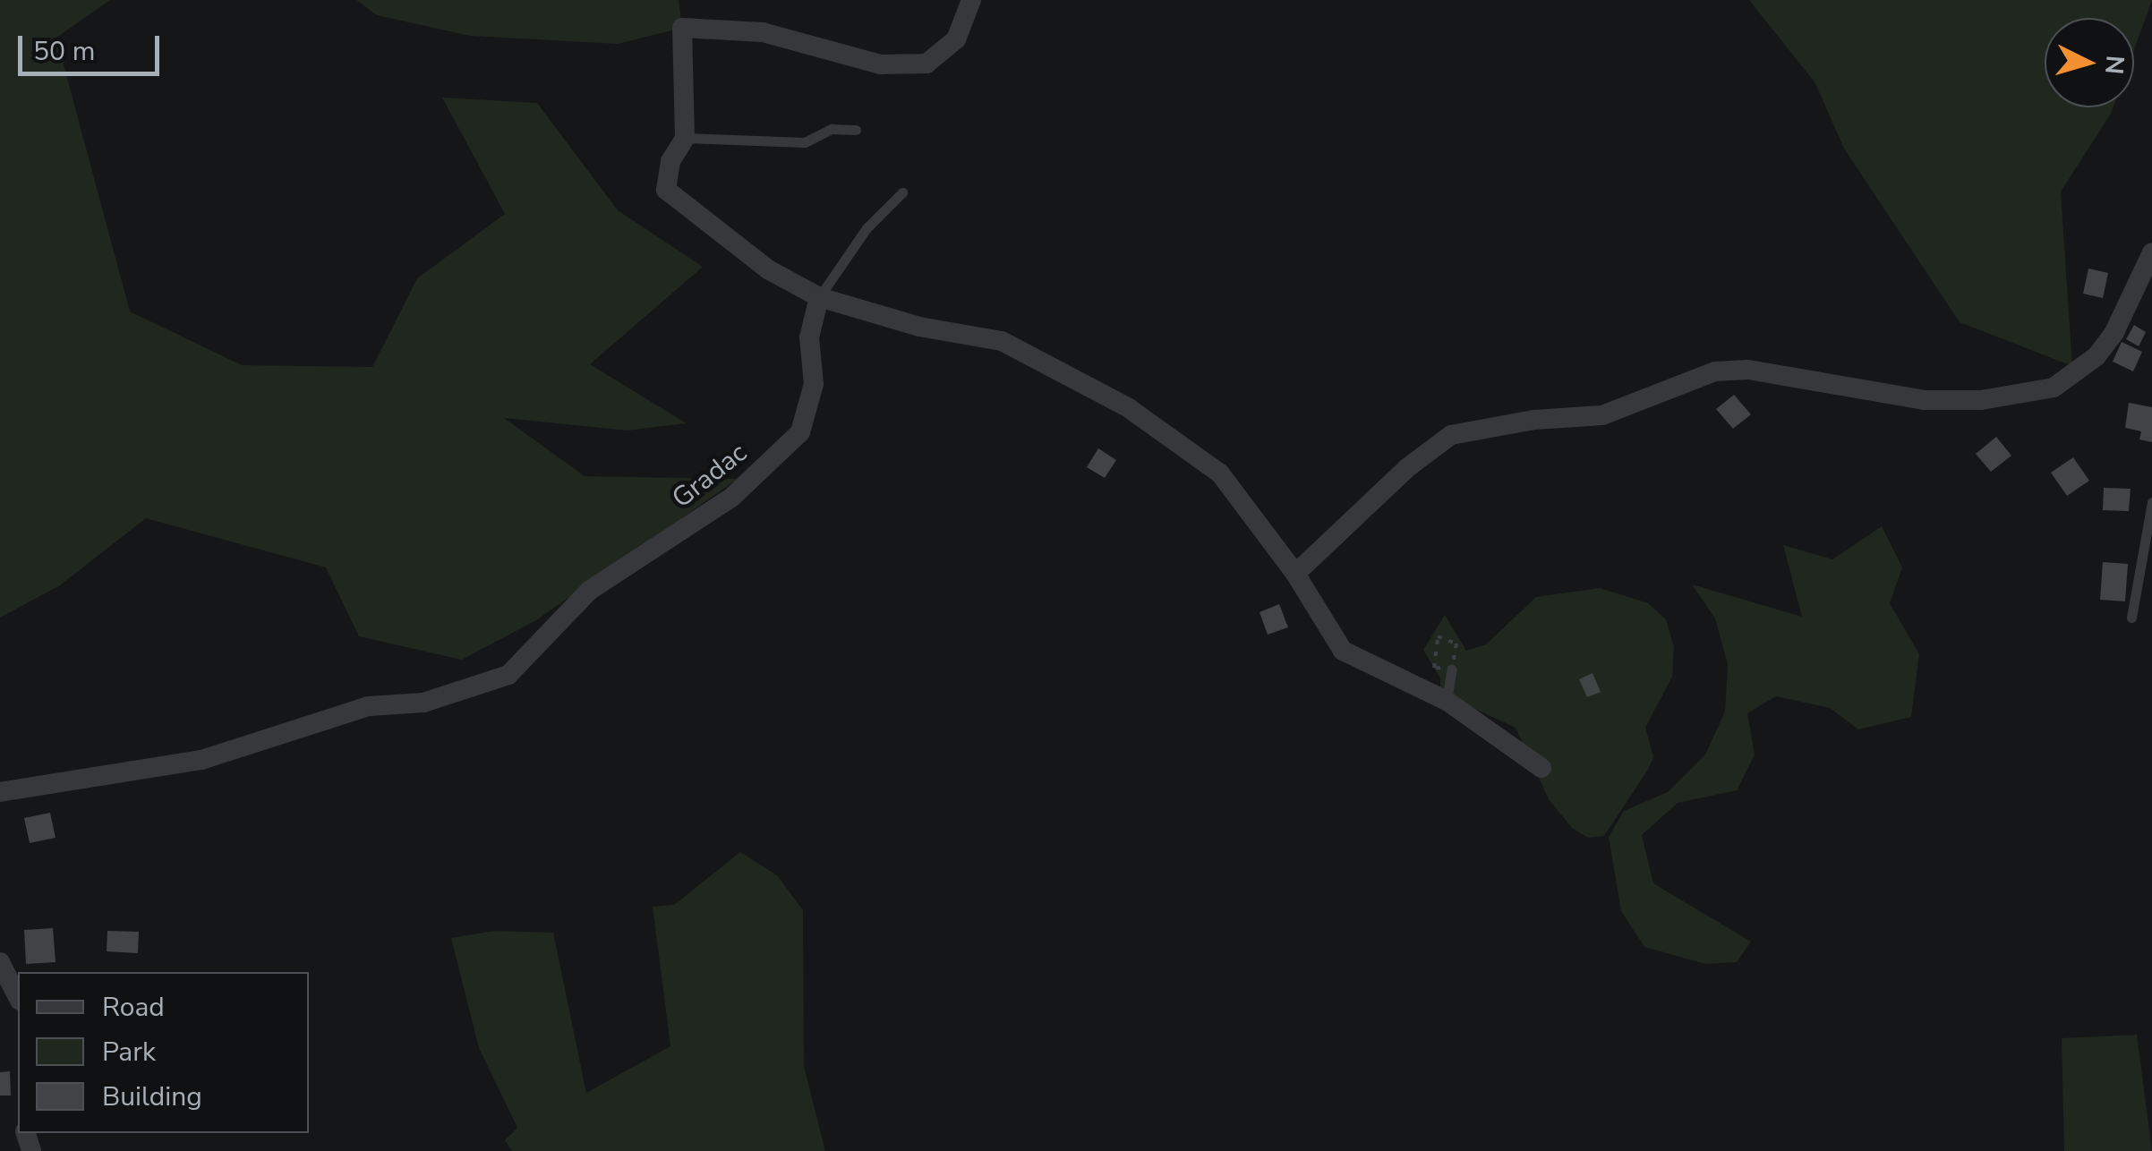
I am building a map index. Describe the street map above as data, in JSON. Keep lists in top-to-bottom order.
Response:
{
  "streets": {
    "street": ["Gradac"]
  },
  "legend": ["Road", "Park", "Building"],
  "scale_bar": "50 m",
  "north": "right"
}
